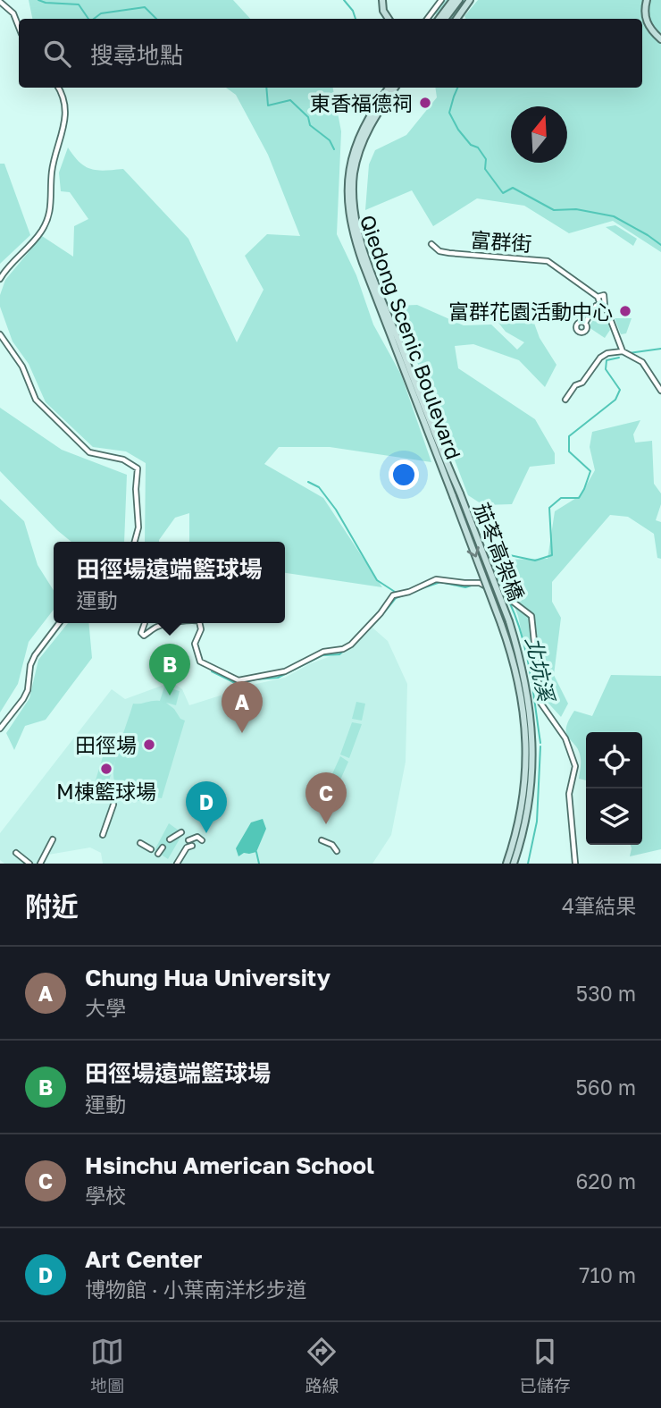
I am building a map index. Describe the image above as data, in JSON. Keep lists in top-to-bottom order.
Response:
{
  "streets": {
    "street": ["富群街", "Qiedong Scenic Boulevard", "茄苳高架橋"]
  },
  "crossings": [
    ["Qiedong Scenic Boulevard", "茄苳高架橋"]
  ],
  "water": ["北坑溪"],
  "places": [
    "東香福德祠",
    "富群花園活動中心",
    "田徑場",
    "M棟籃球場"
  ],
  "north": "top",
  "page": {
    "search": "搜尋地點",
    "popup": ["田徑場遠端籃球場", "運動"],
    "pins": [
      "B",
      "A",
      "C",
      "D"
    ],
    "heading": ["附近", "4筆結果"],
    "list": [
      {
        "mark": "A",
        "name": "Chung Hua University",
        "note": "大學",
        "value": "530 m"
      },
      {
        "mark": "B",
        "name": "田徑場遠端籃球場",
        "note": "運動",
        "value": "560 m"
      },
      {
        "mark": "C",
        "name": "Hsinchu American School",
        "note": "學校",
        "value": "620 m"
      },
      {
        "mark": "D",
        "name": "Art Center",
        "note": "博物館 · 小葉南洋杉步道",
        "value": "710 m"
      }
    ],
    "nav": ["地圖", "路線", "已儲存"]
  }
}
